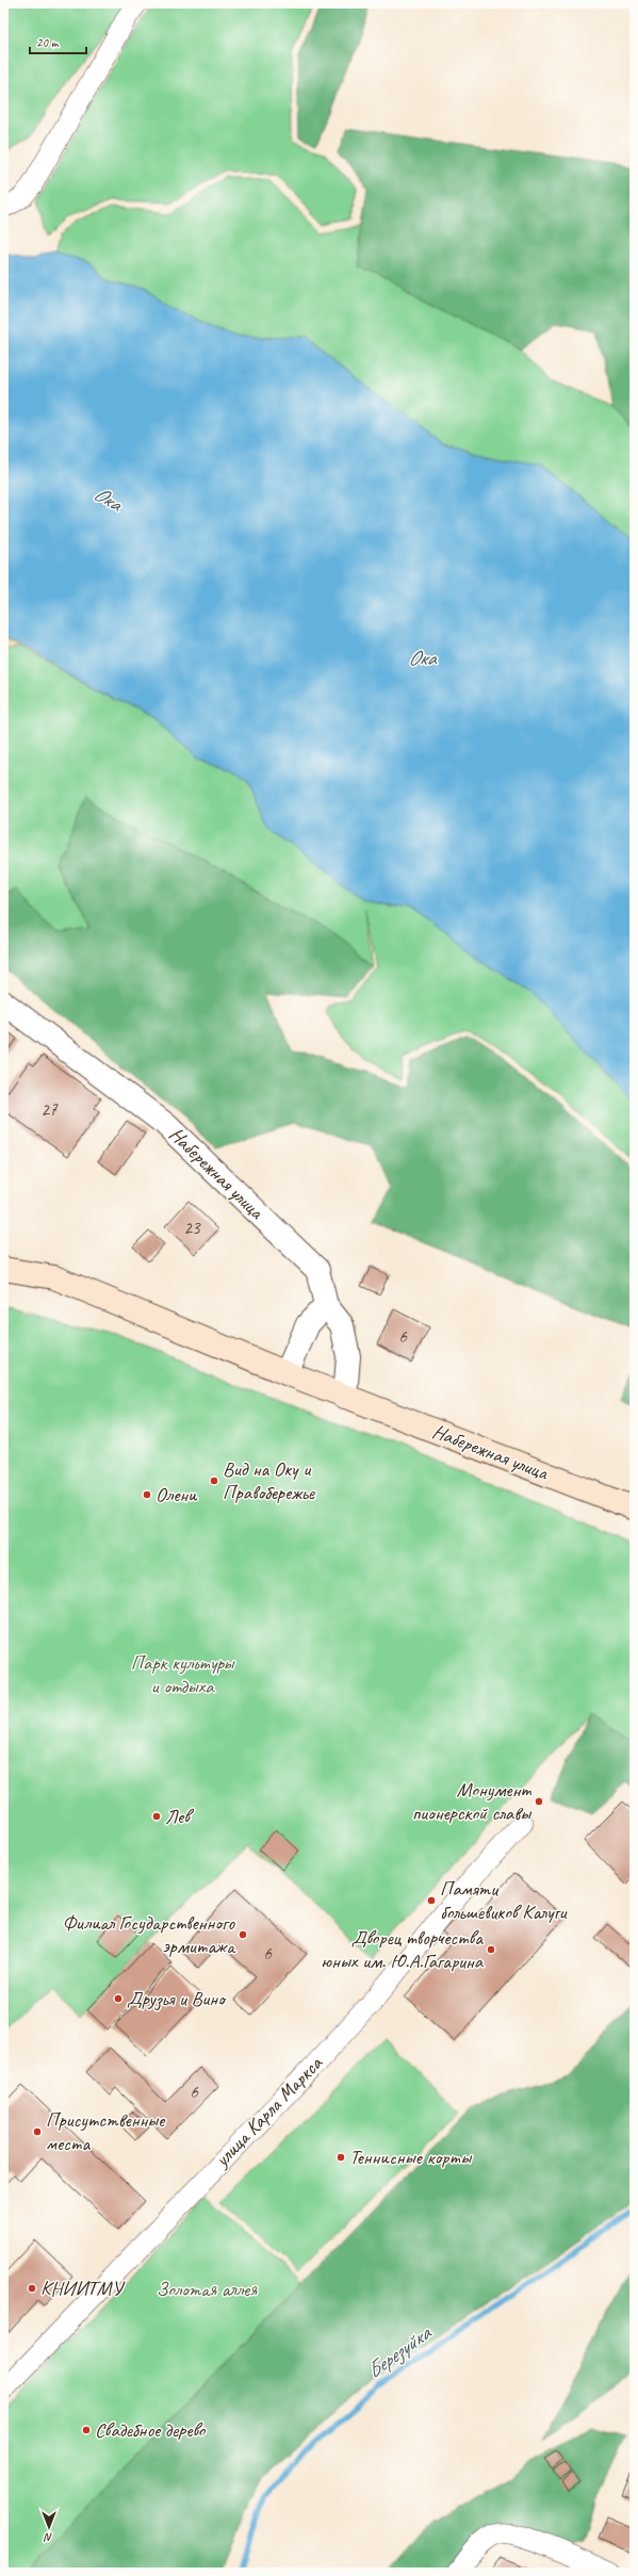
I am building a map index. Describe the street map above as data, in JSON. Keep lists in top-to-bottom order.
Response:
{
  "streets": {
    "main road": ["Набережная улица"],
    "street": ["улица Карла Маркса"]
  },
  "water": ["Ока", "Березуйка"],
  "parks": ["Парк культуры и отдыха", "Золотая аллея"],
  "places": [
    "Вид на Оку и Правобережье",
    "Олени",
    "Монумент пионерской славы",
    "Лев",
    "Памяти большевиков Калуги",
    "Филиал Государственного эрмитажа",
    "Дворец творчества юных им. Ю.А.Гагарина",
    "Друзья и Вино",
    "Присутственные места",
    "Теннисные корты",
    "КНИИТМУ",
    "Свадебное дерево"
  ],
  "house_numbers": [
    "27",
    "23",
    "6",
    "6",
    "6"
  ],
  "scale_bar": "20 m",
  "north": "bottom"
}
